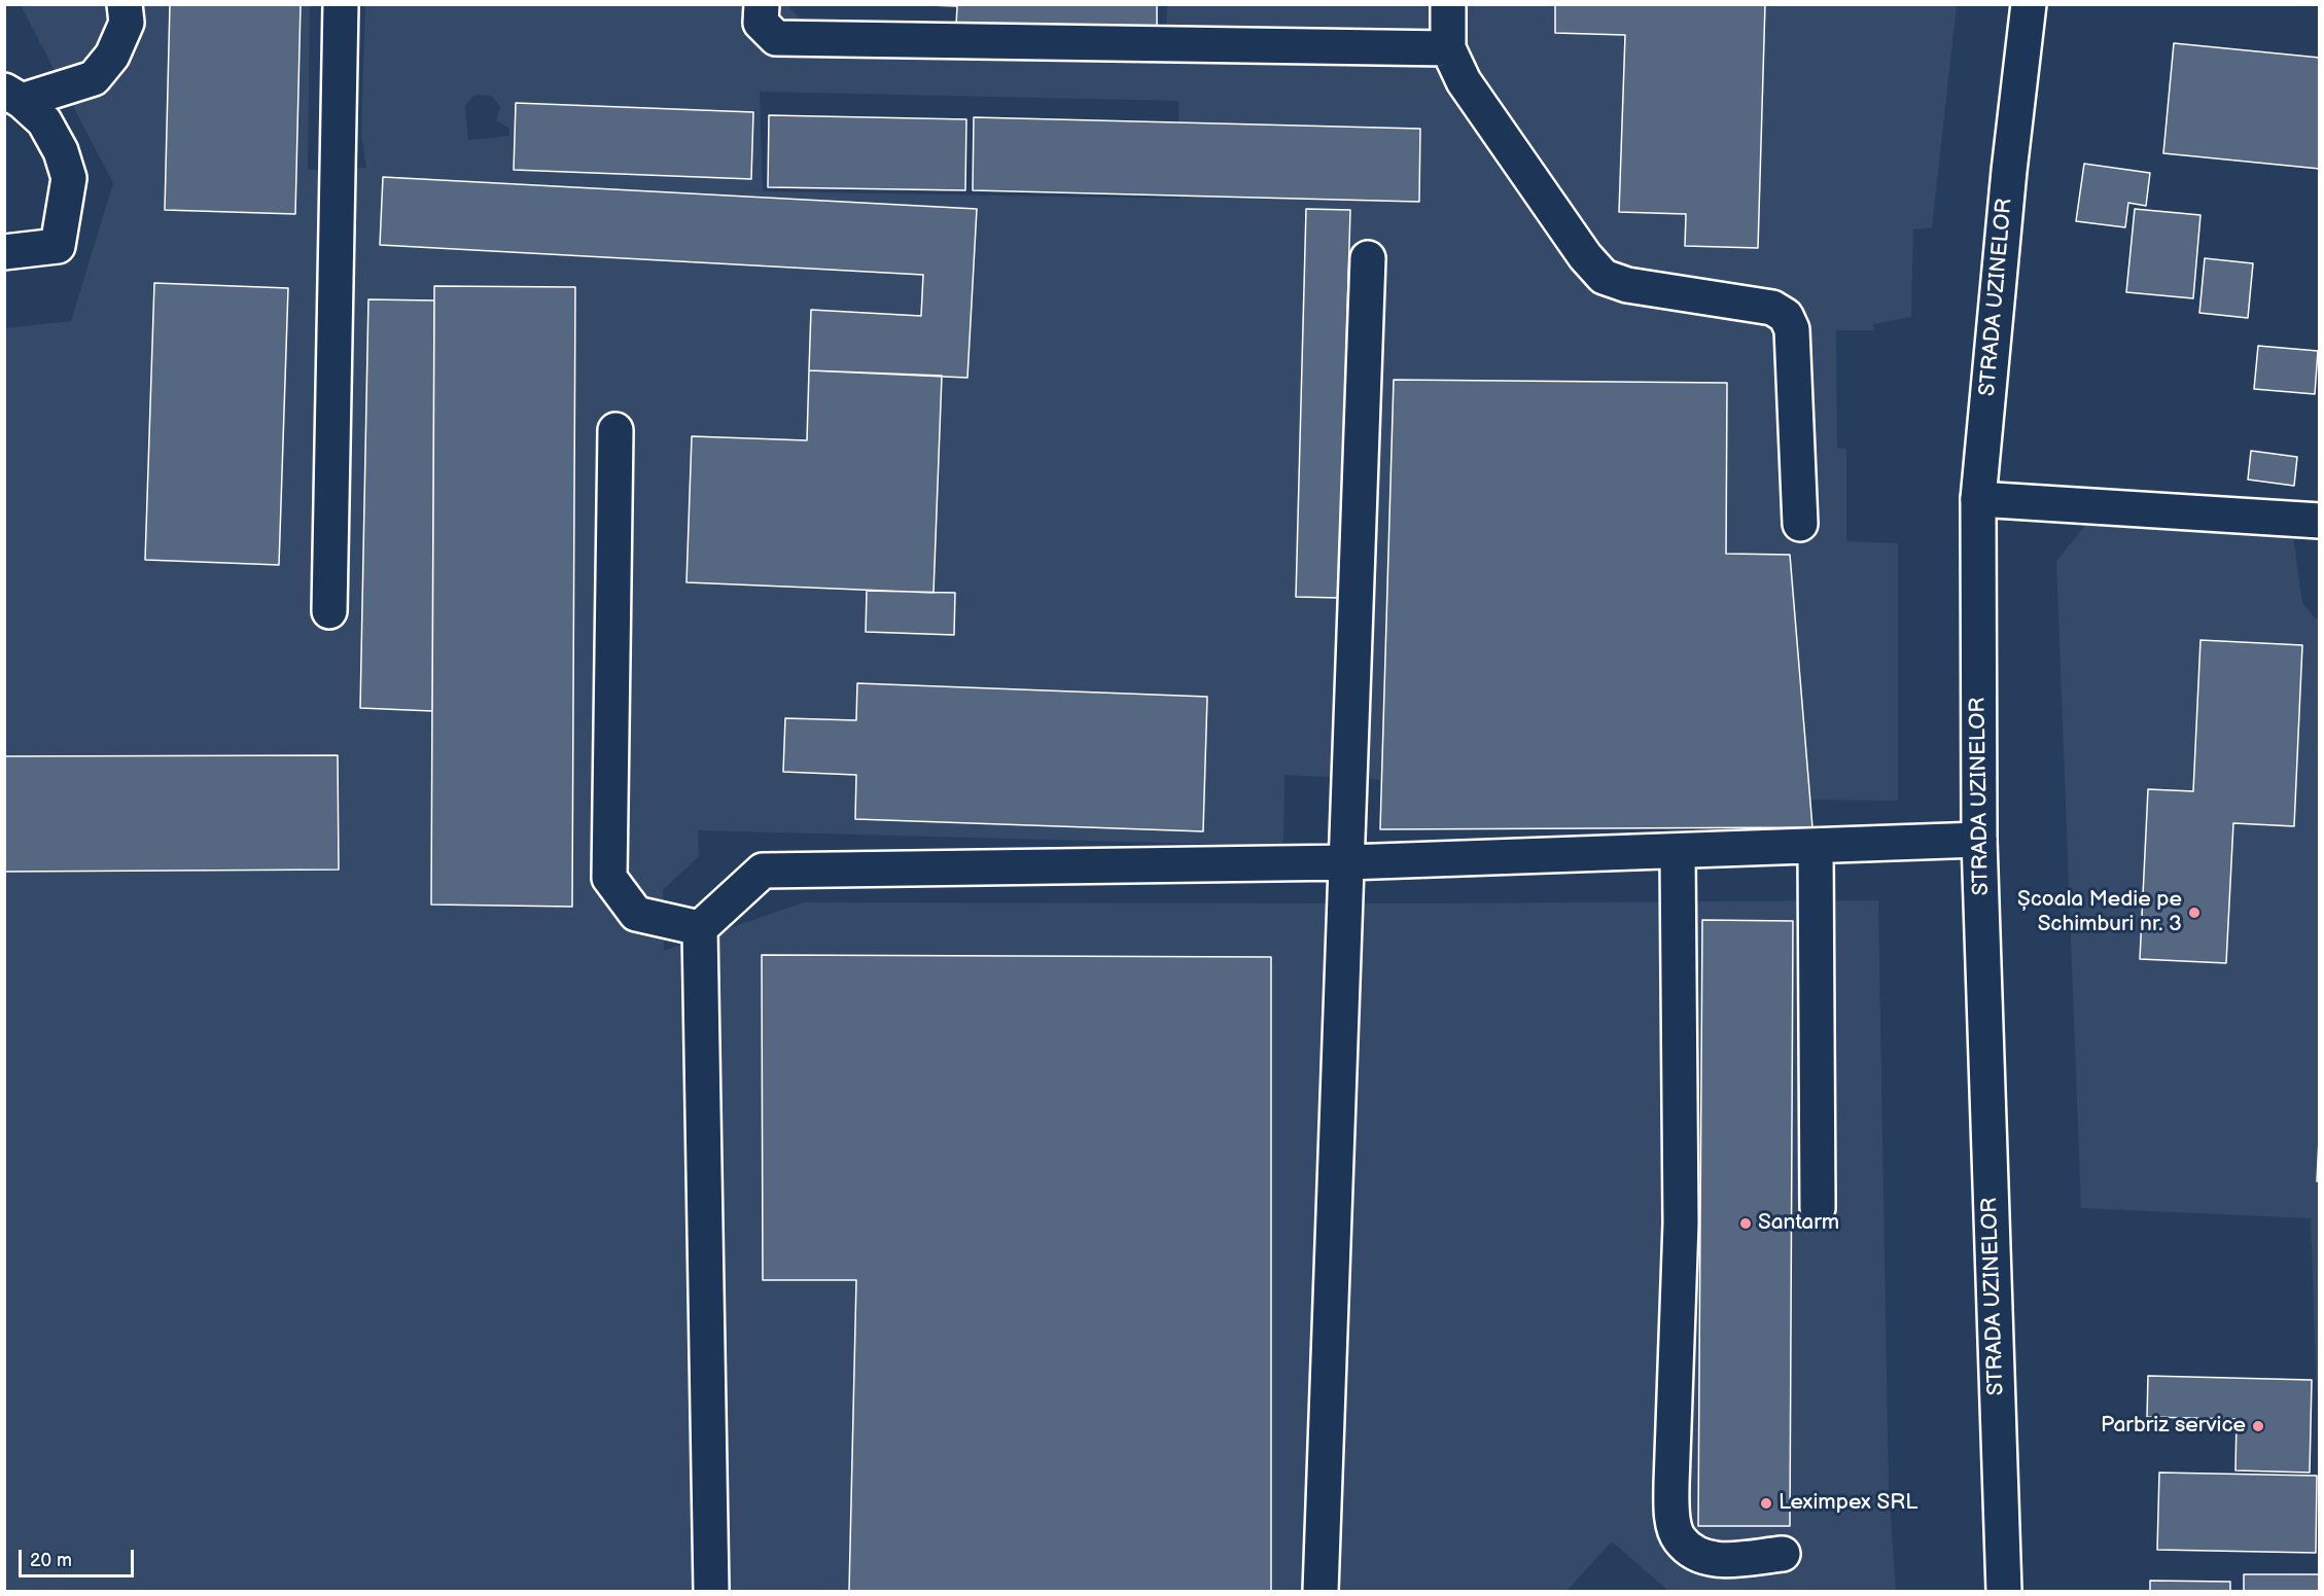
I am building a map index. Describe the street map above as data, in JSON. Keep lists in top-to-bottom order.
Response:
{
  "streets": {
    "main road": ["STRADA UZINELOR"]
  },
  "places": [
    "Școala Medie pe Schimburi nr. 3",
    "Santarm",
    "Parbriz service",
    "Leximpex SRL"
  ],
  "scale_bar": "20 m"
}
